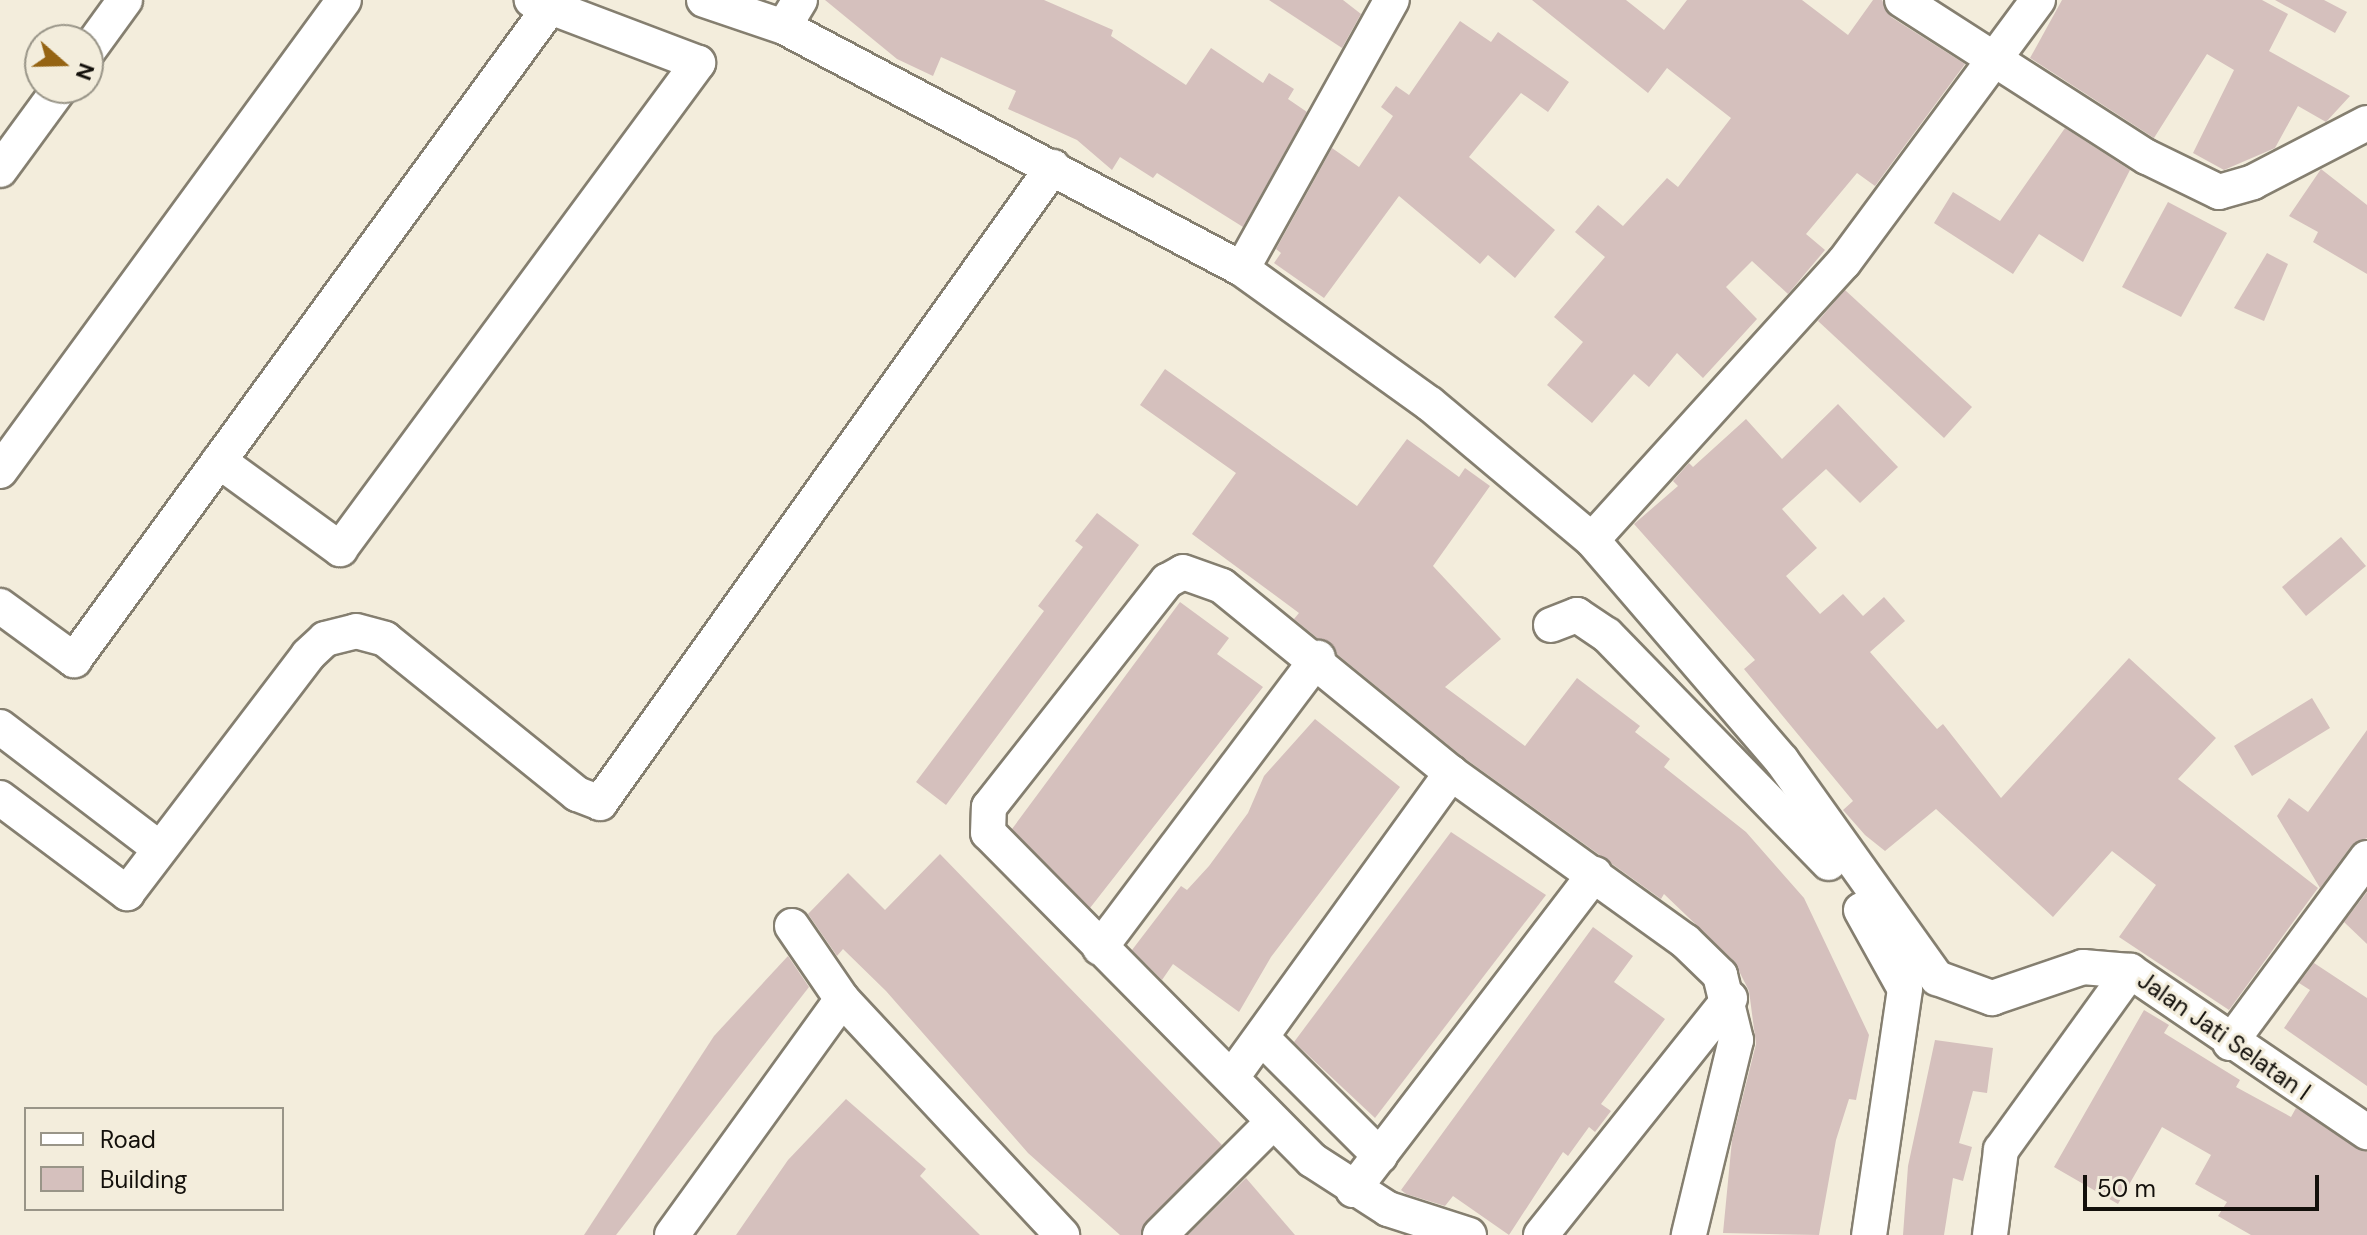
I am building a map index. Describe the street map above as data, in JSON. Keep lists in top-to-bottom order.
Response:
{
  "streets": {
    "street": ["Jalan Jati Selatan I"]
  },
  "legend": ["Road", "Building"],
  "scale_bar": "50 m",
  "north": "right"
}
